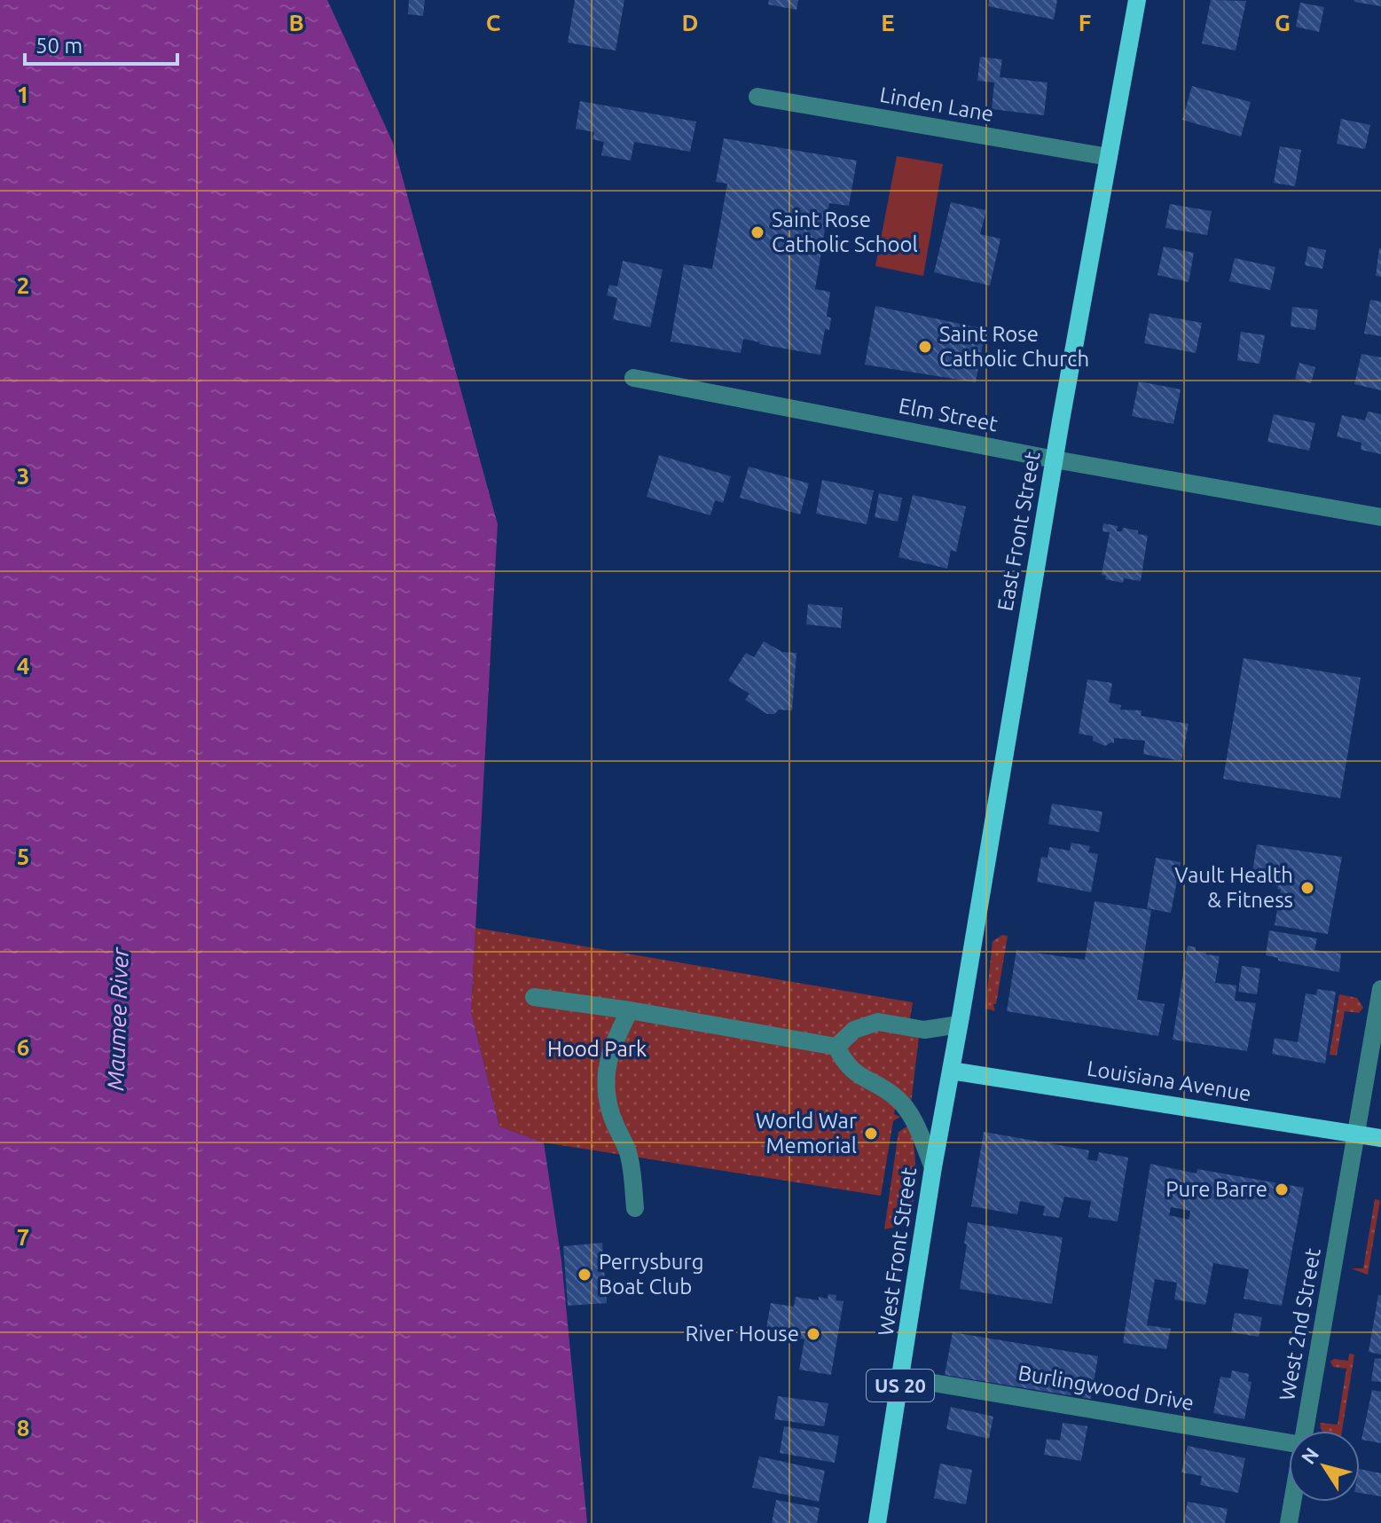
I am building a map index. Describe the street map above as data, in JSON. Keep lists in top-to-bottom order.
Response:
{
  "streets": {
    "main road": [
      "East Front Street",
      "Louisiana Avenue",
      "West Front Street",
      "US 20"
    ],
    "street": [
      "Linden Lane",
      "Elm Street",
      "West 2nd Street",
      "Burlingwood Drive"
    ]
  },
  "crossings": [
    ["Linden Lane", "East Front Street"],
    ["Elm Street", "East Front Street"],
    ["East Front Street", "Louisiana Avenue"],
    ["East Front Street", "West Front Street"],
    ["Louisiana Avenue", "West Front Street"],
    ["Louisiana Avenue", "West 2nd Street"],
    ["West Front Street", "Burlingwood Drive"]
  ],
  "water": ["Maumee River"],
  "parks": ["Hood Park"],
  "places": [
    "Saint Rose Catholic School",
    "Saint Rose Catholic Church",
    "Vault Health & Fitness",
    "World War Memorial",
    "Pure Barre",
    "Perrysburg Boat Club",
    "River House"
  ],
  "scale_bar": "50 m",
  "north": "top left",
  "grid": {
    "columns": [
      "B",
      "C",
      "D",
      "E",
      "F",
      "G"
    ],
    "rows": [
      "1",
      "2",
      "3",
      "4",
      "5",
      "6",
      "7",
      "8"
    ]
  }
}
